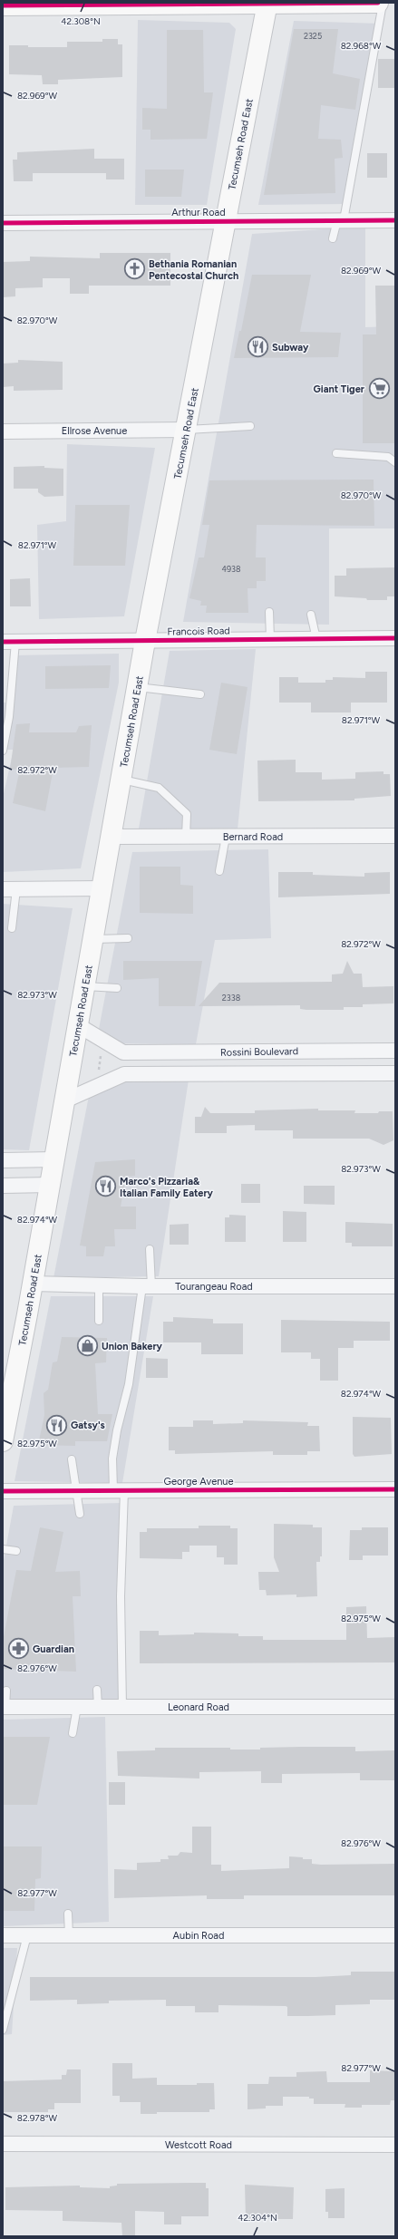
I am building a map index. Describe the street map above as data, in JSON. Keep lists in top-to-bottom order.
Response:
{
  "streets": {
    "main road": ["Tecumseh Road East"],
    "street": [
      "Arthur Road",
      "Ellrose Avenue",
      "Francois Road",
      "Bernard Road",
      "Rossini Boulevard",
      "Tourangeau Road",
      "George Avenue",
      "Leonard Road",
      "Aubin Road",
      "Westcott Road"
    ]
  },
  "crossings": [
    ["Tecumseh Road East", "Arthur Road"],
    ["Tecumseh Road East", "Ellrose Avenue"],
    ["Tecumseh Road East", "Francois Road"],
    ["Tecumseh Road East", "Bernard Road"],
    ["Tecumseh Road East", "Tourangeau Road"]
  ],
  "places": {
    "church": ["Bethania Romanian Pentecostal Church"],
    "restaurant": ["Subway", "Marco's Pizzaria& Italian Family Eatery", "Gatsy's"],
    "supermarket": ["Giant Tiger"],
    "shop": ["Union Bakery"],
    "pharmacy": ["Guardian"]
  },
  "house_numbers": ["2325", "4938", "2338"],
  "coordinates": [
    "42.308°N",
    "82.968°W",
    "82.969°W",
    "82.970°W",
    "82.971°W",
    "82.972°W",
    "82.973°W",
    "82.974°W",
    "82.975°W",
    "82.976°W",
    "82.977°W",
    "82.978°W",
    "42.304°N"
  ]
}
